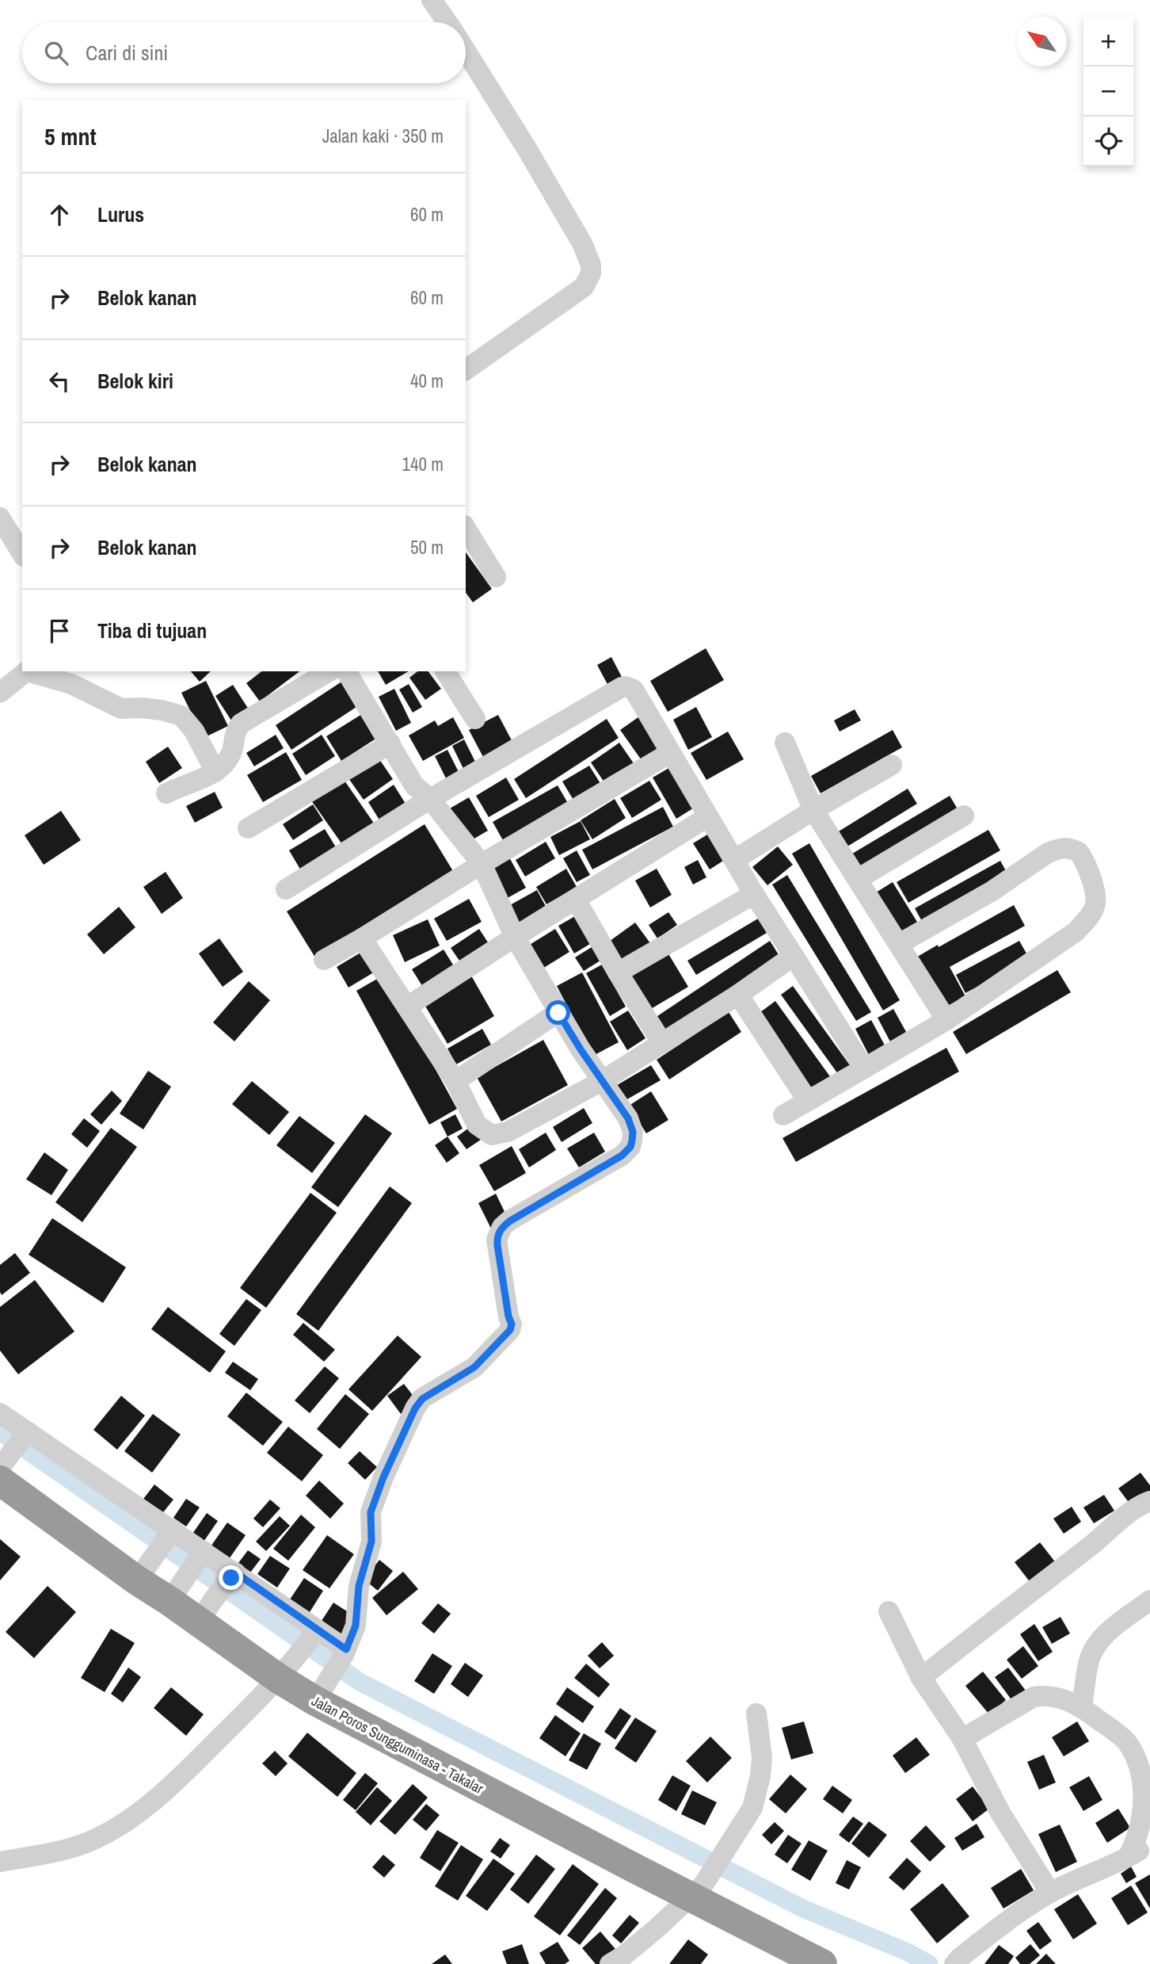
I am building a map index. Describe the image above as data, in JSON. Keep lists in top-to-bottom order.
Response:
{
  "streets": {
    "highway": ["Jalan Poros Sungguminasa - Takalar"]
  },
  "north": "top left",
  "page": {
    "map_buttons": ["+", "−"],
    "search": "Cari di sini",
    "heading": ["5 mnt", "Jalan kaki · 350 m"],
    "list": [
      ["Lurus", "60 m"],
      ["Belok kanan", "60 m"],
      ["Belok kiri", "40 m"],
      ["Belok kanan", "140 m"],
      ["Belok kanan", "50 m"],
      "Tiba di tujuan"
    ]
  }
}
